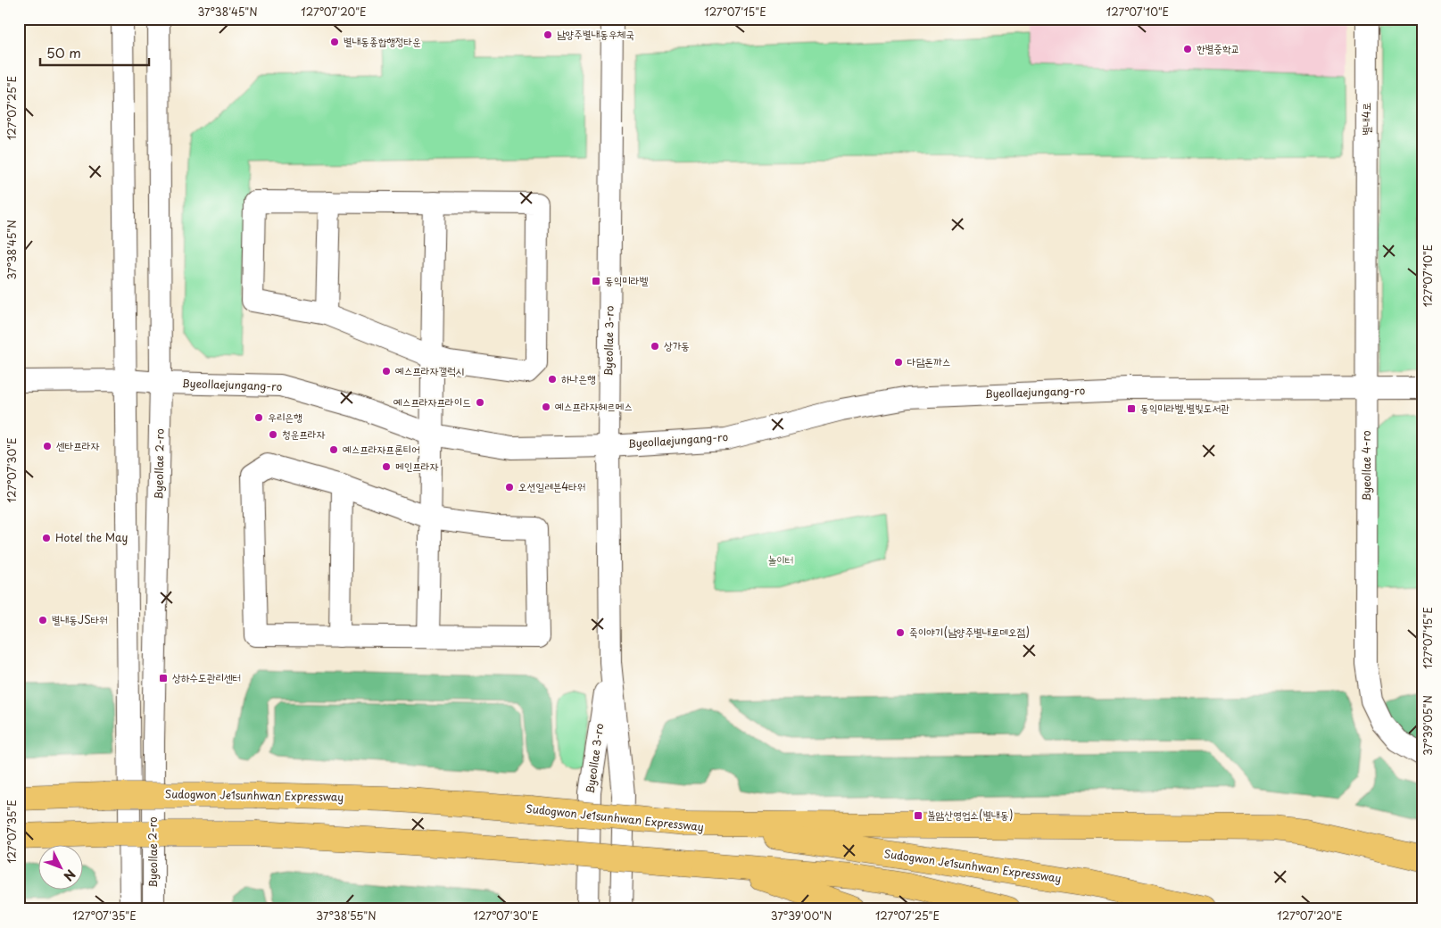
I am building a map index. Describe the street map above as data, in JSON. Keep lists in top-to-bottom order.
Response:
{
  "streets": {
    "highway": ["Sudogwon Je1sunhwan Expressway"],
    "street": [
      "별내4로",
      "Byeollae 3-ro",
      "Byeollaejungang-ro",
      "Byeollae 2-ro",
      "Byeollae 4-ro"
    ]
  },
  "crossings": [
    ["별내4로", "Byeollae 4-ro"],
    ["Byeollae 3-ro", "Byeollaejungang-ro"],
    ["Byeollaejungang-ro", "Byeollae 2-ro"],
    ["Byeollaejungang-ro", "Byeollae 4-ro"]
  ],
  "parks": ["놀이터"],
  "places": {
    "other": [
      "남양주별내동우체국",
      "별내동종합행정타운",
      "한별중학교",
      "상가동",
      "다담돈까스",
      "예스프라자갤럭시",
      "하나은행",
      "예스프라자프라이드",
      "예스프라자헤르메스",
      "우리은행",
      "청운프라자",
      "센타프라자",
      "예스프라자프론티어",
      "메인프라자",
      "오션일레븐4타워",
      "Hotel the May",
      "별내동JS타워",
      "죽이야기(남양주별내로데오점)"
    ],
    "transit": [
      "동익미라벨",
      "동익미라벨.별빛도서관",
      "상하수도관리센터",
      "불암산영업소(별내동)"
    ]
  },
  "scale_bar": "50 m",
  "north": "bottom right",
  "coordinates": [
    "37°38'45\"N",
    "127°07'20\"E",
    "127°07'15\"E",
    "127°07'10\"E",
    "127°07'25\"E",
    "127°07'30\"E",
    "37°39'05\"N",
    "127°07'35\"E",
    "37°38'55\"N",
    "37°39'00\"N"
  ]
}
